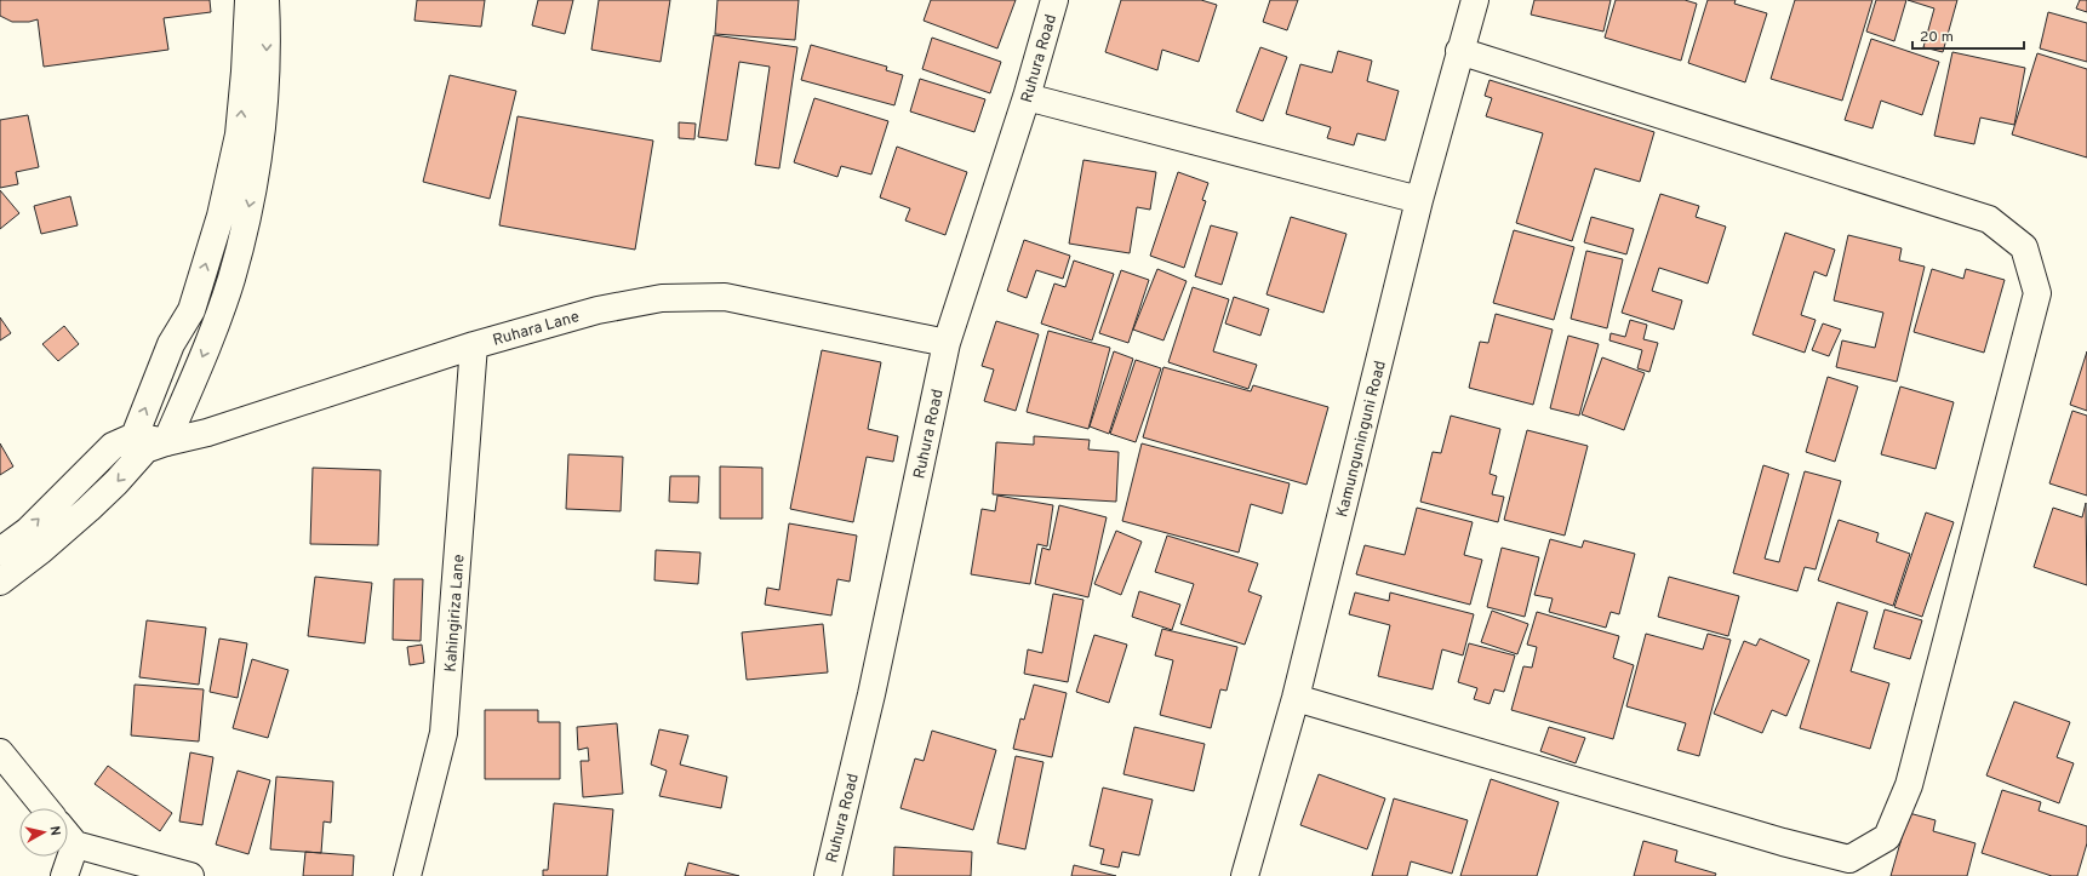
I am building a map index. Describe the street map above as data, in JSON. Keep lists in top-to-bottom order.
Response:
{
  "streets": {
    "street": [
      "Ruhura Road",
      "Ruhara Lane",
      "Kamunguninguni Road",
      "Kahingiriza Lane"
    ]
  },
  "crossings": [
    ["Ruhura Road", "Ruhara Lane"],
    ["Ruhara Lane", "Kahingiriza Lane"]
  ],
  "scale_bar": "20 m",
  "north": "right"
}
